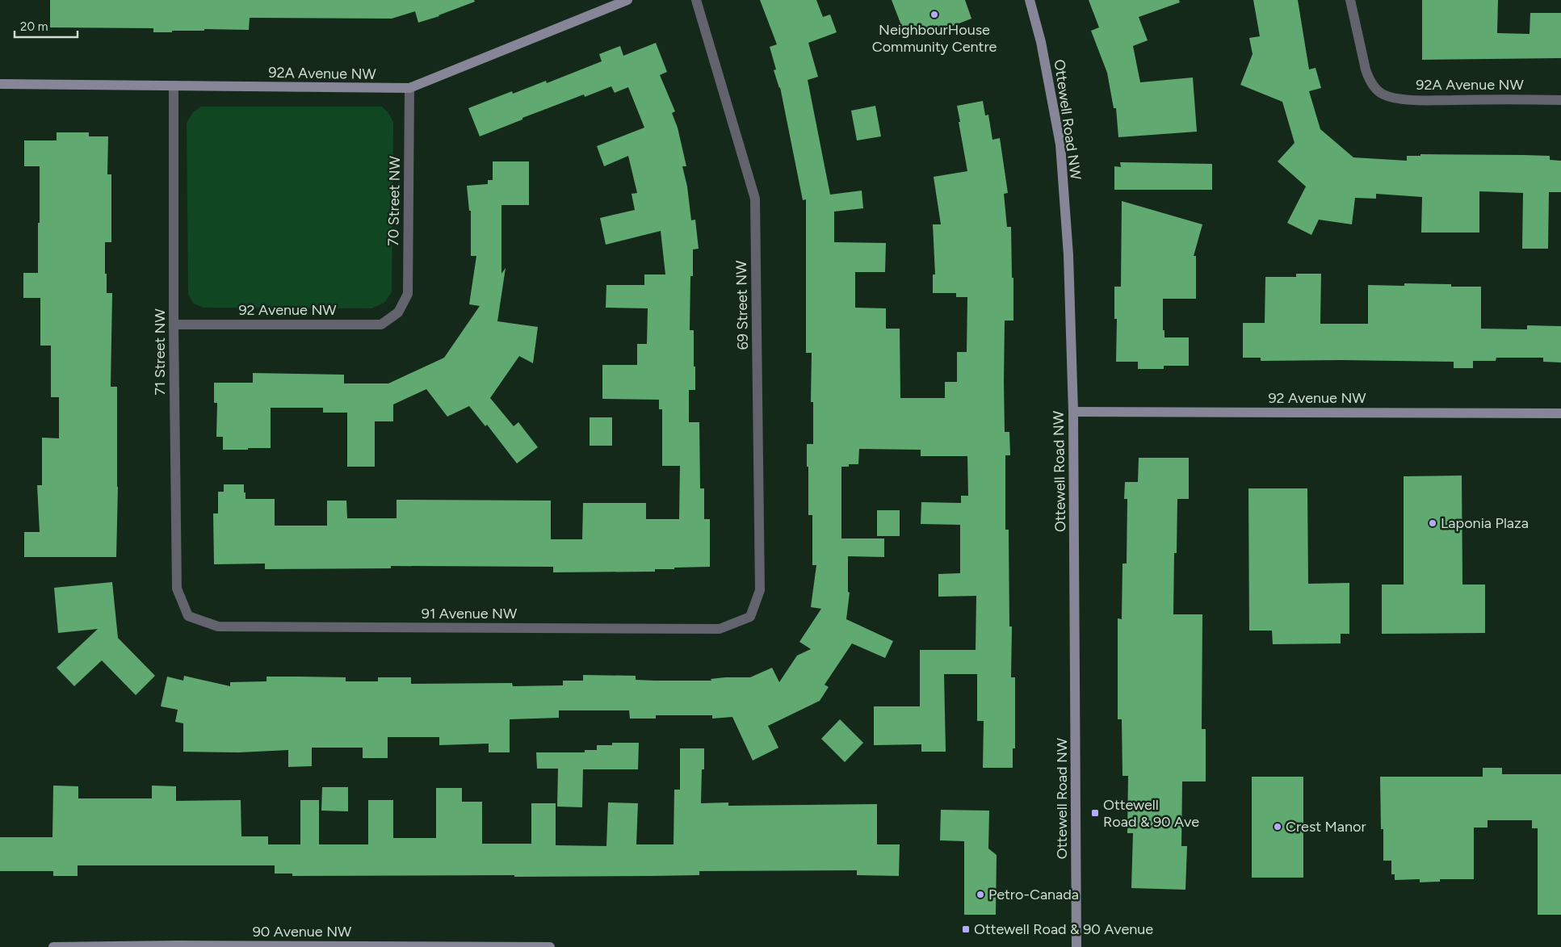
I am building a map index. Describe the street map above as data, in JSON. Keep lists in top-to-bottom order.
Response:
{
  "streets": {
    "street": [
      "92A Avenue NW",
      "Ottewell Road NW",
      "70 Street NW",
      "69 Street NW",
      "92 Avenue NW",
      "71 Street NW",
      "91 Avenue NW",
      "90 Avenue NW"
    ]
  },
  "crossings": [
    ["92A Avenue NW", "70 Street NW"],
    ["92A Avenue NW", "71 Street NW"],
    ["Ottewell Road NW", "92 Avenue NW"],
    ["70 Street NW", "92 Avenue NW"],
    ["69 Street NW", "91 Avenue NW"],
    ["92 Avenue NW", "71 Street NW"],
    ["71 Street NW", "91 Avenue NW"]
  ],
  "places": {
    "other": [
      "NeighbourHouse Community Centre",
      "Laponia Plaza",
      "Crest Manor",
      "Petro-Canada"
    ],
    "transit": ["Ottewell Road & 90 Ave", "Ottewell Road & 90 Avenue"]
  },
  "scale_bar": "20 m"
}
